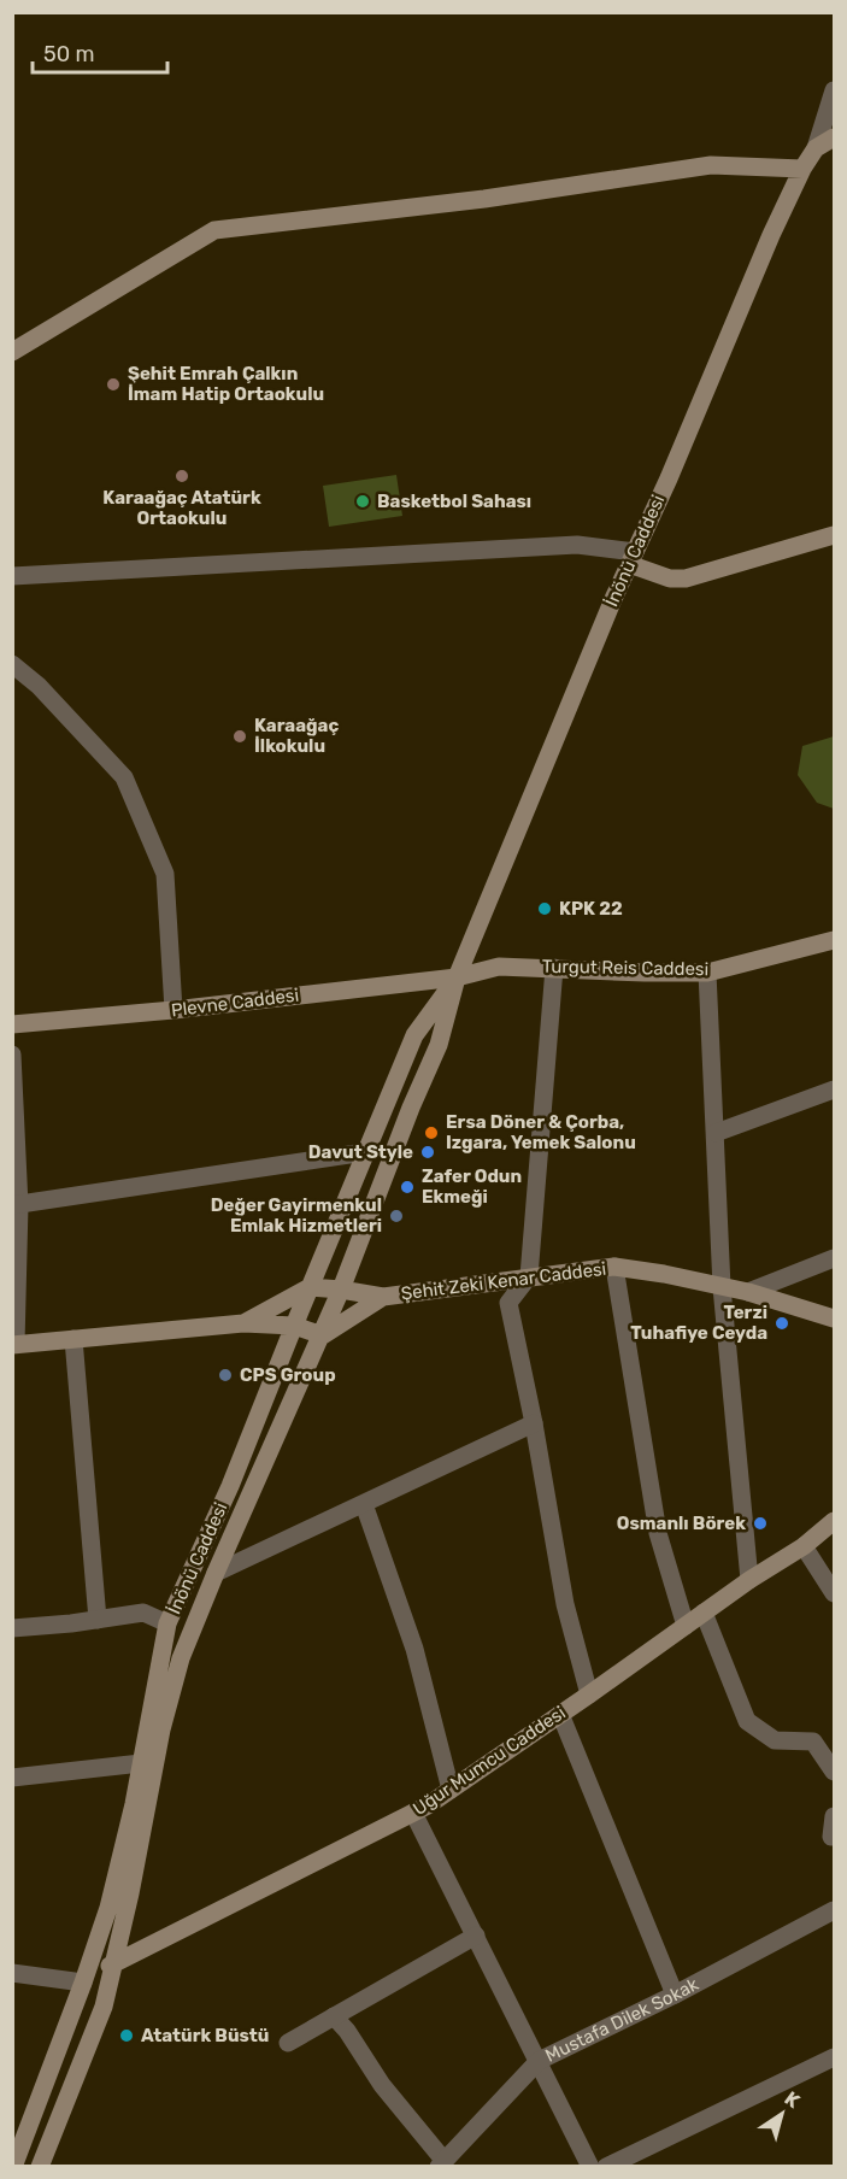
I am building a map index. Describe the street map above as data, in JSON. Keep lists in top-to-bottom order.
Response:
{
  "streets": {
    "street": [
      "İnönü Caddesi",
      "Turgut Reis Caddesi",
      "Plevne Caddesi",
      "Şehit Zeki Kenar Caddesi",
      "Uğur Mumcu Caddesi",
      "Mustafa Dilek Sokak"
    ]
  },
  "crossings": [
    ["İnönü Caddesi", "Turgut Reis Caddesi"],
    ["İnönü Caddesi", "Plevne Caddesi"],
    ["İnönü Caddesi", "Uğur Mumcu Caddesi"],
    ["Turgut Reis Caddesi", "Plevne Caddesi"]
  ],
  "places": [
    "Şehit Emrah Çalkın İmam Hatip Ortaokulu",
    "Karaağaç Atatürk Ortaokulu",
    "Basketbol Sahası",
    "Karaağaç İlkokulu",
    "KPK 22",
    "Ersa Döner & Çorba, Izgara, Yemek Salonu",
    "Davut Style",
    "Zafer Odun Ekmeği",
    "Değer Gayirmenkul Emlak Hizmetleri",
    "Terzi Tuhafiye Ceyda",
    "CPS Group",
    "Osmanlı Börek",
    "Atatürk Büstü"
  ],
  "scale_bar": "50 m",
  "north": "top right"
}
